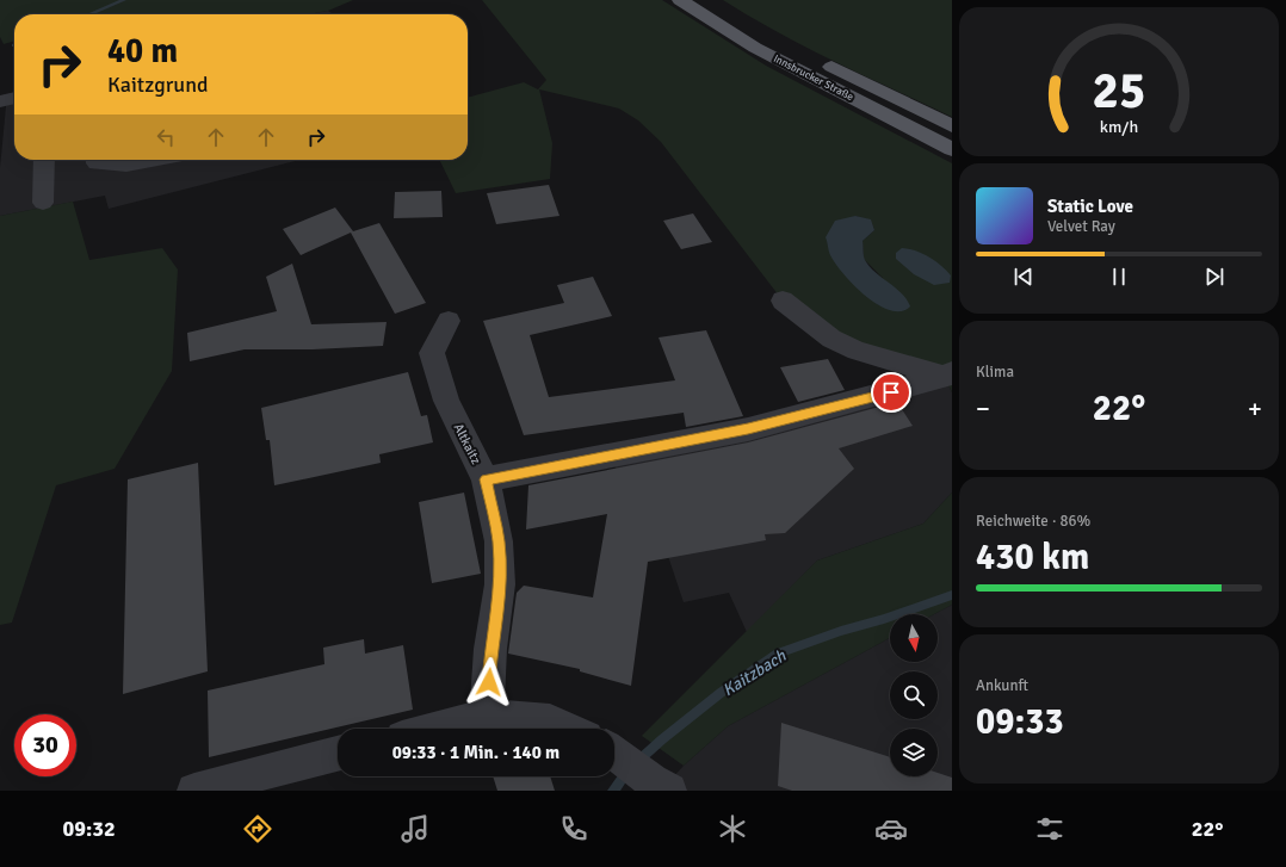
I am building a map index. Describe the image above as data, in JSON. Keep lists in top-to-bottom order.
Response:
{
  "streets": {
    "main road": ["Innsbrucker Straße"],
    "street": ["Altkaitz"]
  },
  "water": ["Kaitzbach"],
  "north": "bottom",
  "page": {
    "turn": ["40 m", "Kaitzgrund"],
    "song": ["Static Love", "Velvet Ray"],
    "tile": [
      "Klima",
      ["Reichweite · 86%", "430 km"],
      ["Ankunft", "09:33"]
    ],
    "heat": ["−", "22°", "+"],
    "limit": "30",
    "trip": "09:33 · 1 Min. · 140 m",
    "tabs": ["09:32", "22°"],
    "gauge": ["25", "km/h"]
  }
}
